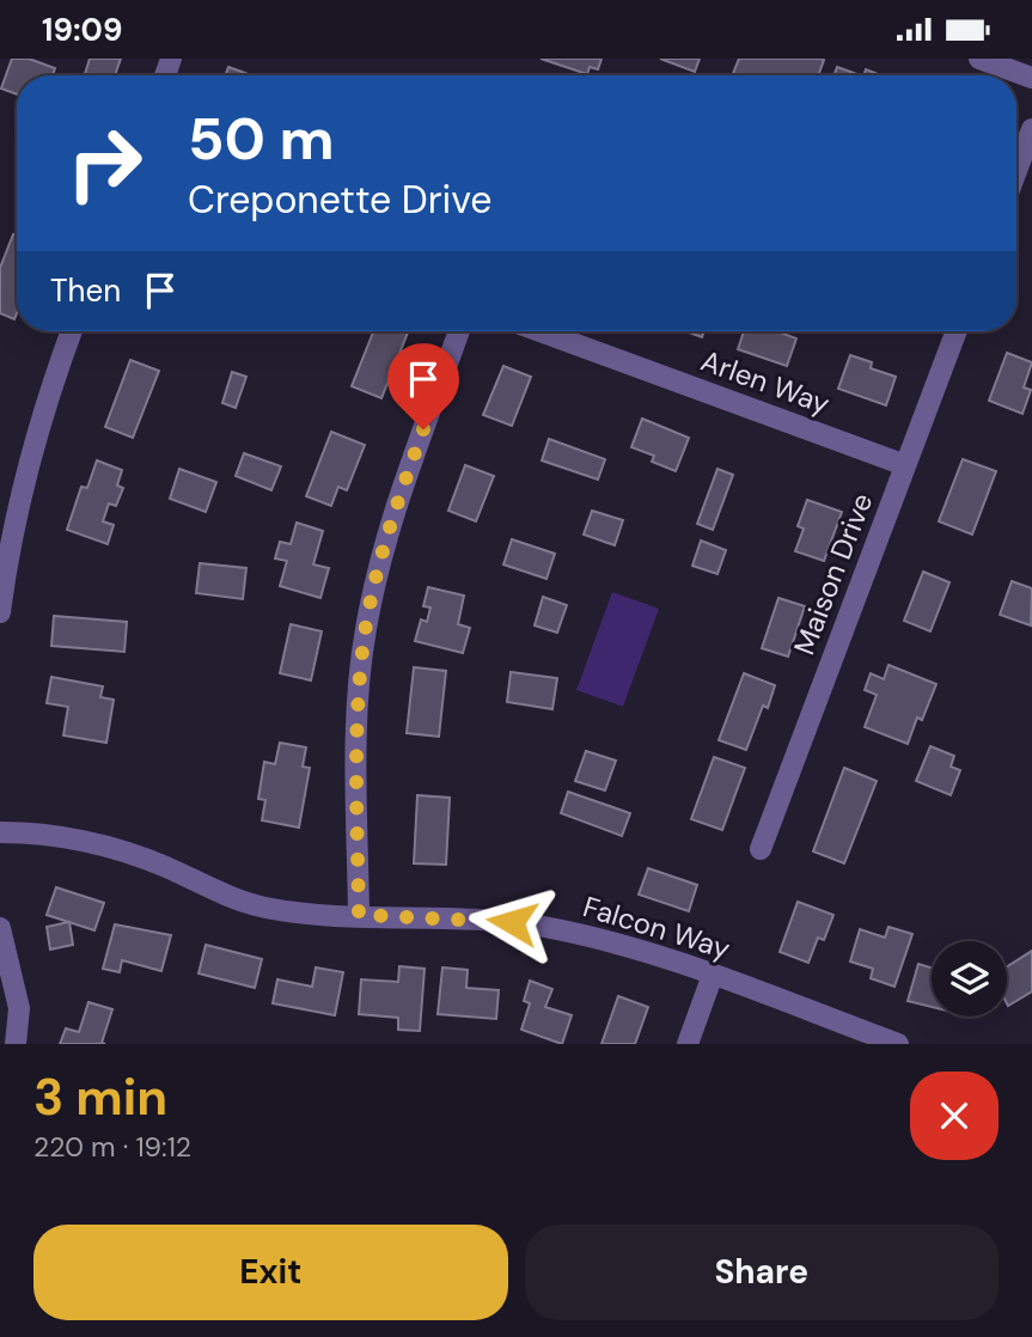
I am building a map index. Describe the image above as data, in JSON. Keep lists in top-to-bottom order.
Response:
{
  "streets": {
    "street": ["Arlen Way", "Maison Drive", "Falcon Way"]
  },
  "crossings": [
    ["Arlen Way", "Maison Drive"]
  ],
  "page": {
    "status": "19:09",
    "turn": ["50 m", "Creponette Drive"],
    "then": "Then",
    "heading": ["3 min", "220 m · 19:12"],
    "buttons": ["Exit", "Share"]
  }
}
